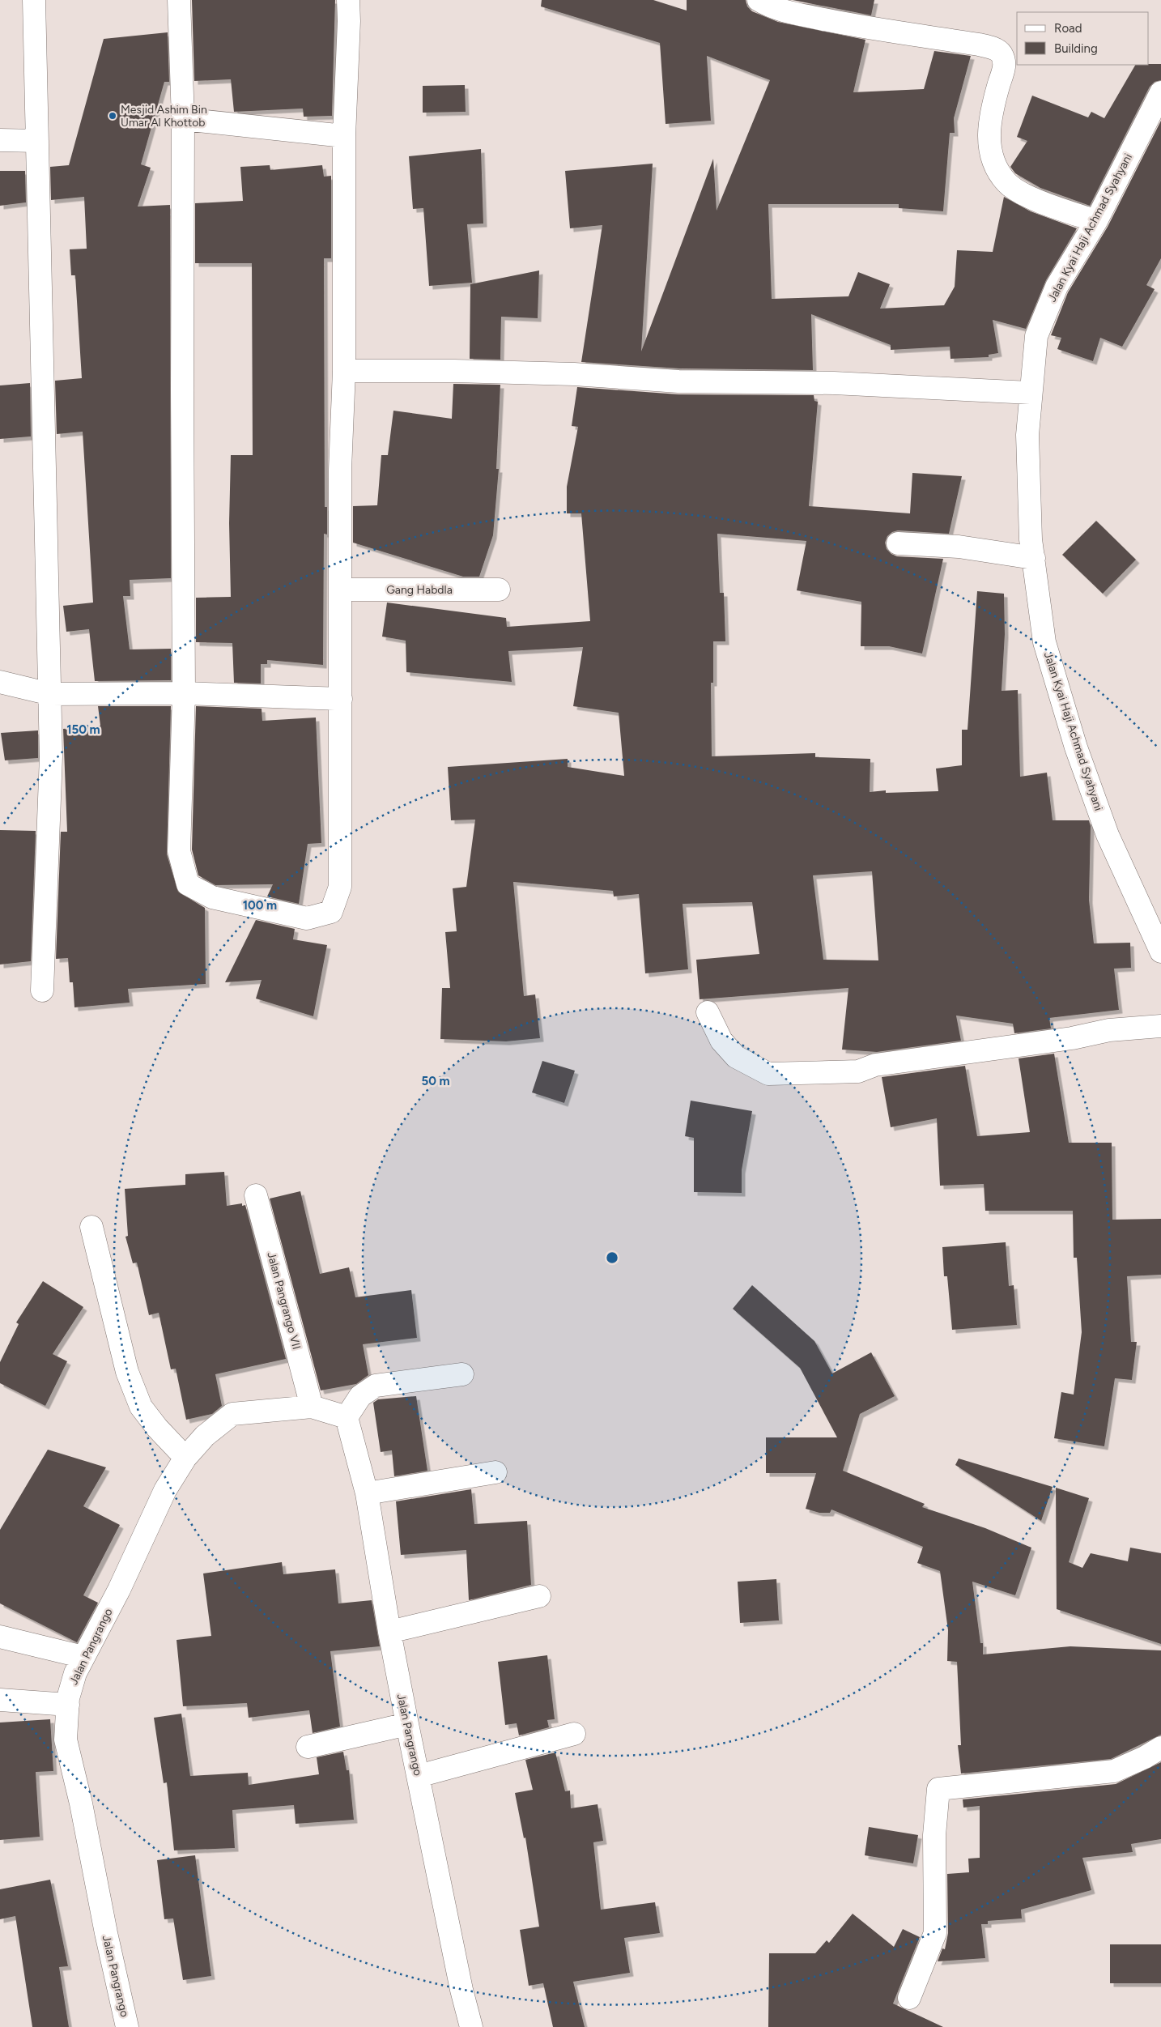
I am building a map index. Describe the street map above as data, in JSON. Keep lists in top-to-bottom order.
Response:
{
  "streets": {
    "street": [
      "Jalan Kyai Haji Achmad Syahyani",
      "Gang Habdla",
      "Jalan Pangrango VII",
      "Jalan Pangrango"
    ]
  },
  "crossings": [
    ["Jalan Pangrango VII", "Jalan Pangrango"]
  ],
  "places": ["Mesjid Ashim Bin Umar Al Khottob"],
  "legend": ["Road", "Building"],
  "rings": ["150 m", "100 m", "50 m"]
}
